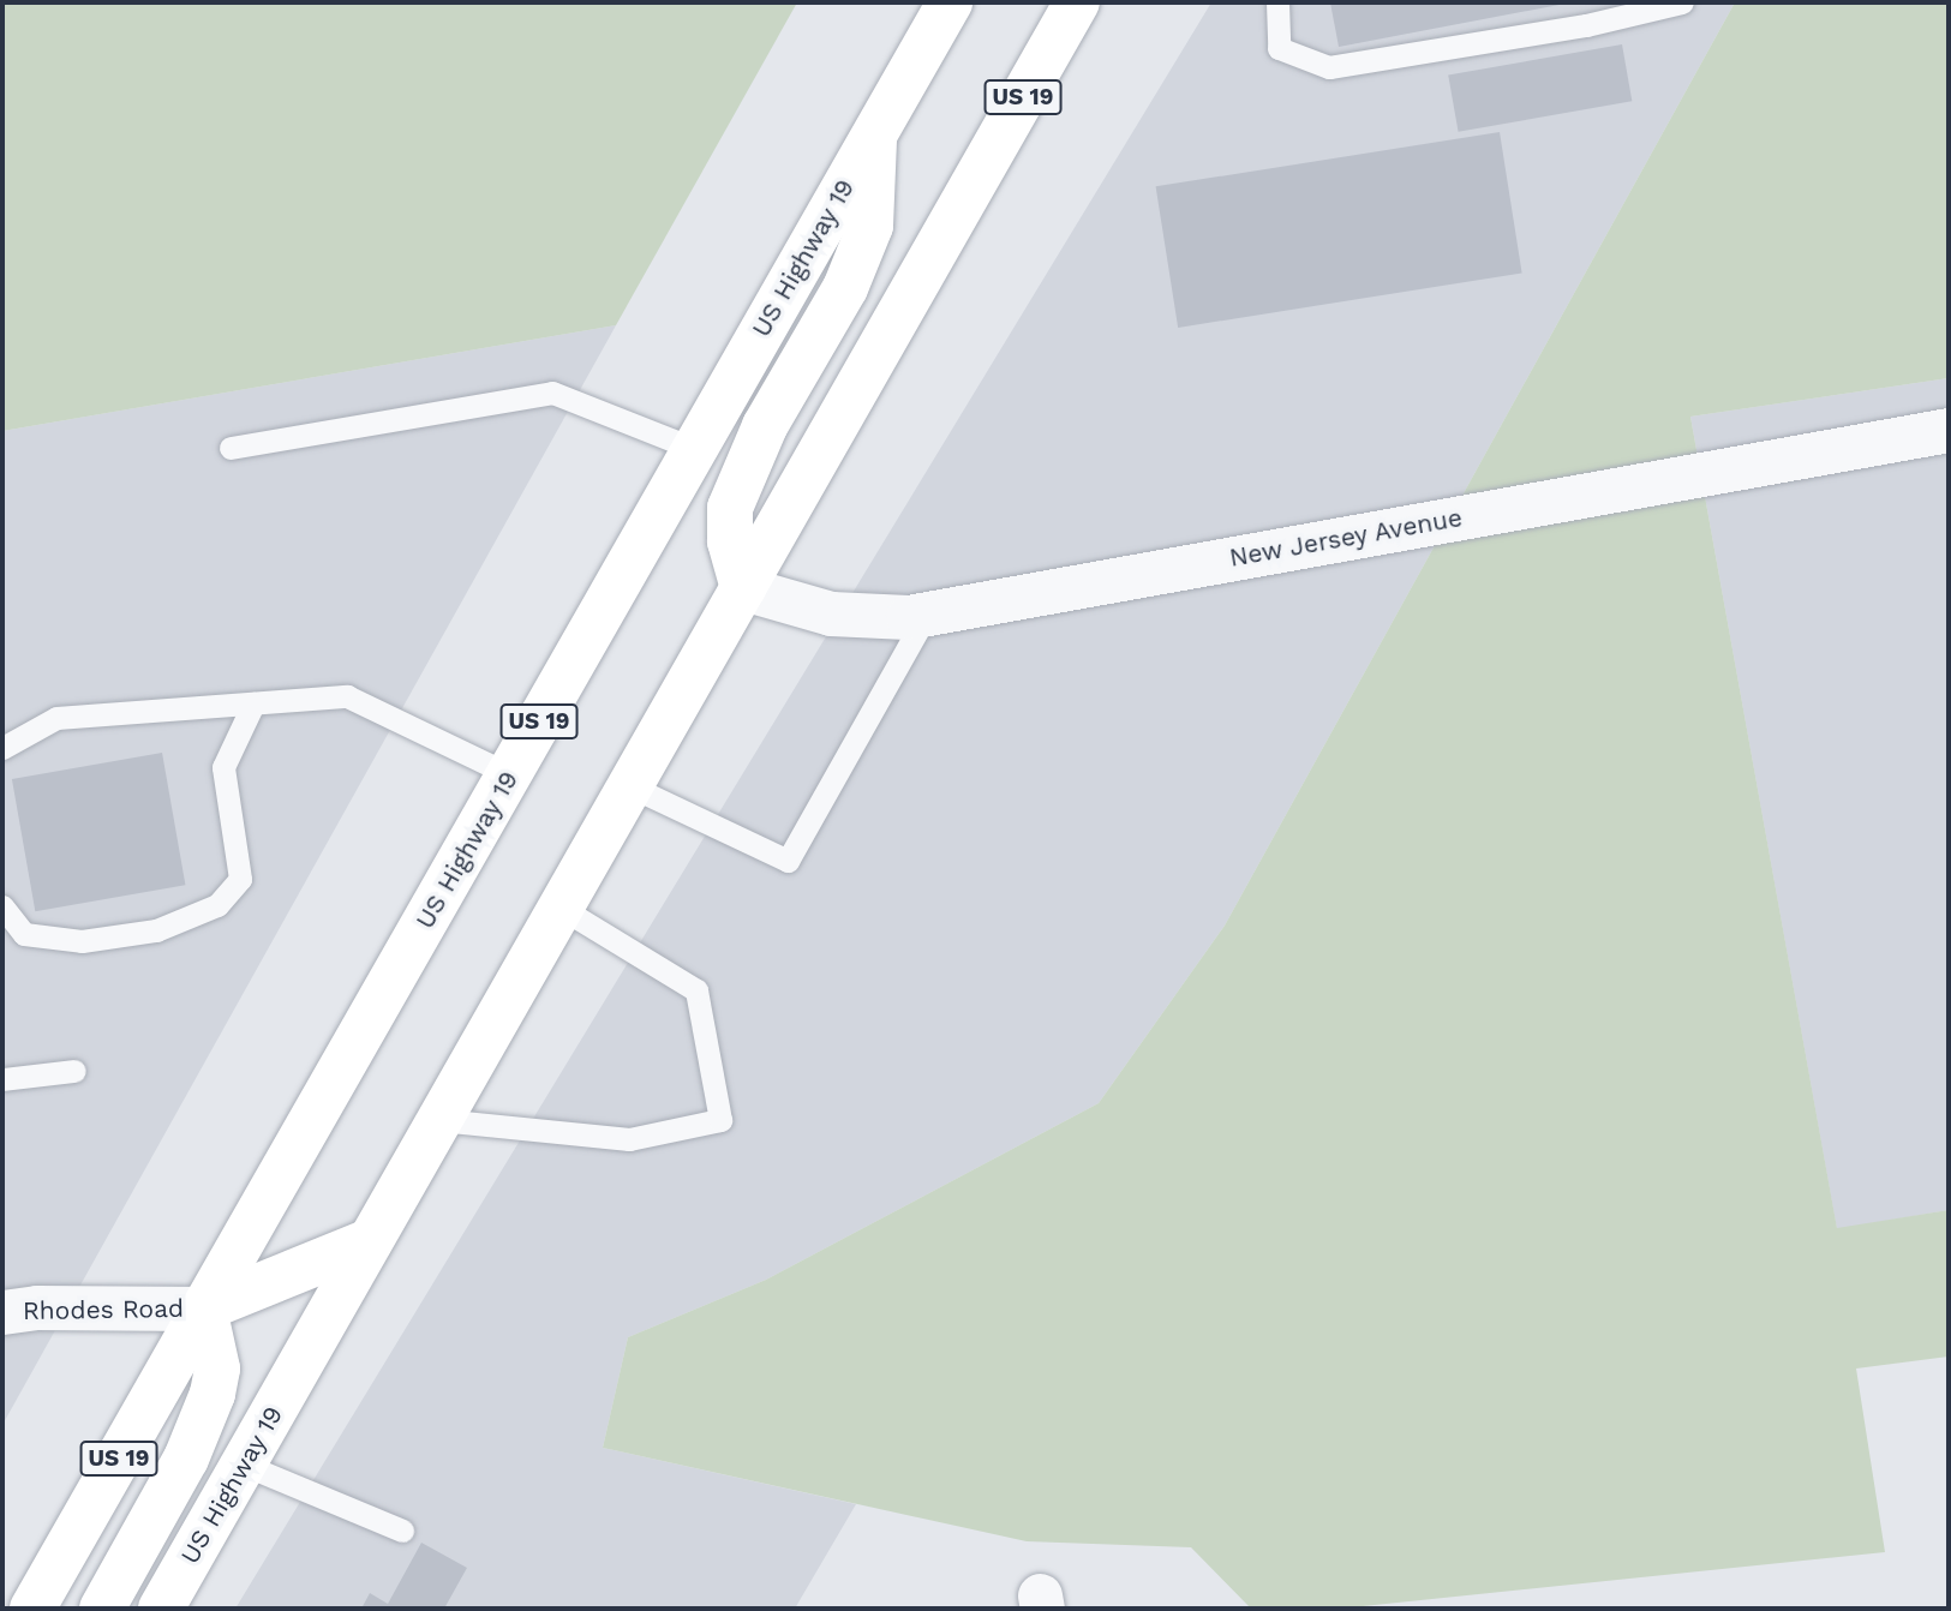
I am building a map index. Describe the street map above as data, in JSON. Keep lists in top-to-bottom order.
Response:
{
  "streets": {
    "highway": ["US 19", "US Highway 19"],
    "street": ["New Jersey Avenue", "Rhodes Road"]
  },
  "crossings": [
    ["US Highway 19", "New Jersey Avenue"],
    ["US Highway 19", "Rhodes Road"]
  ]
}
